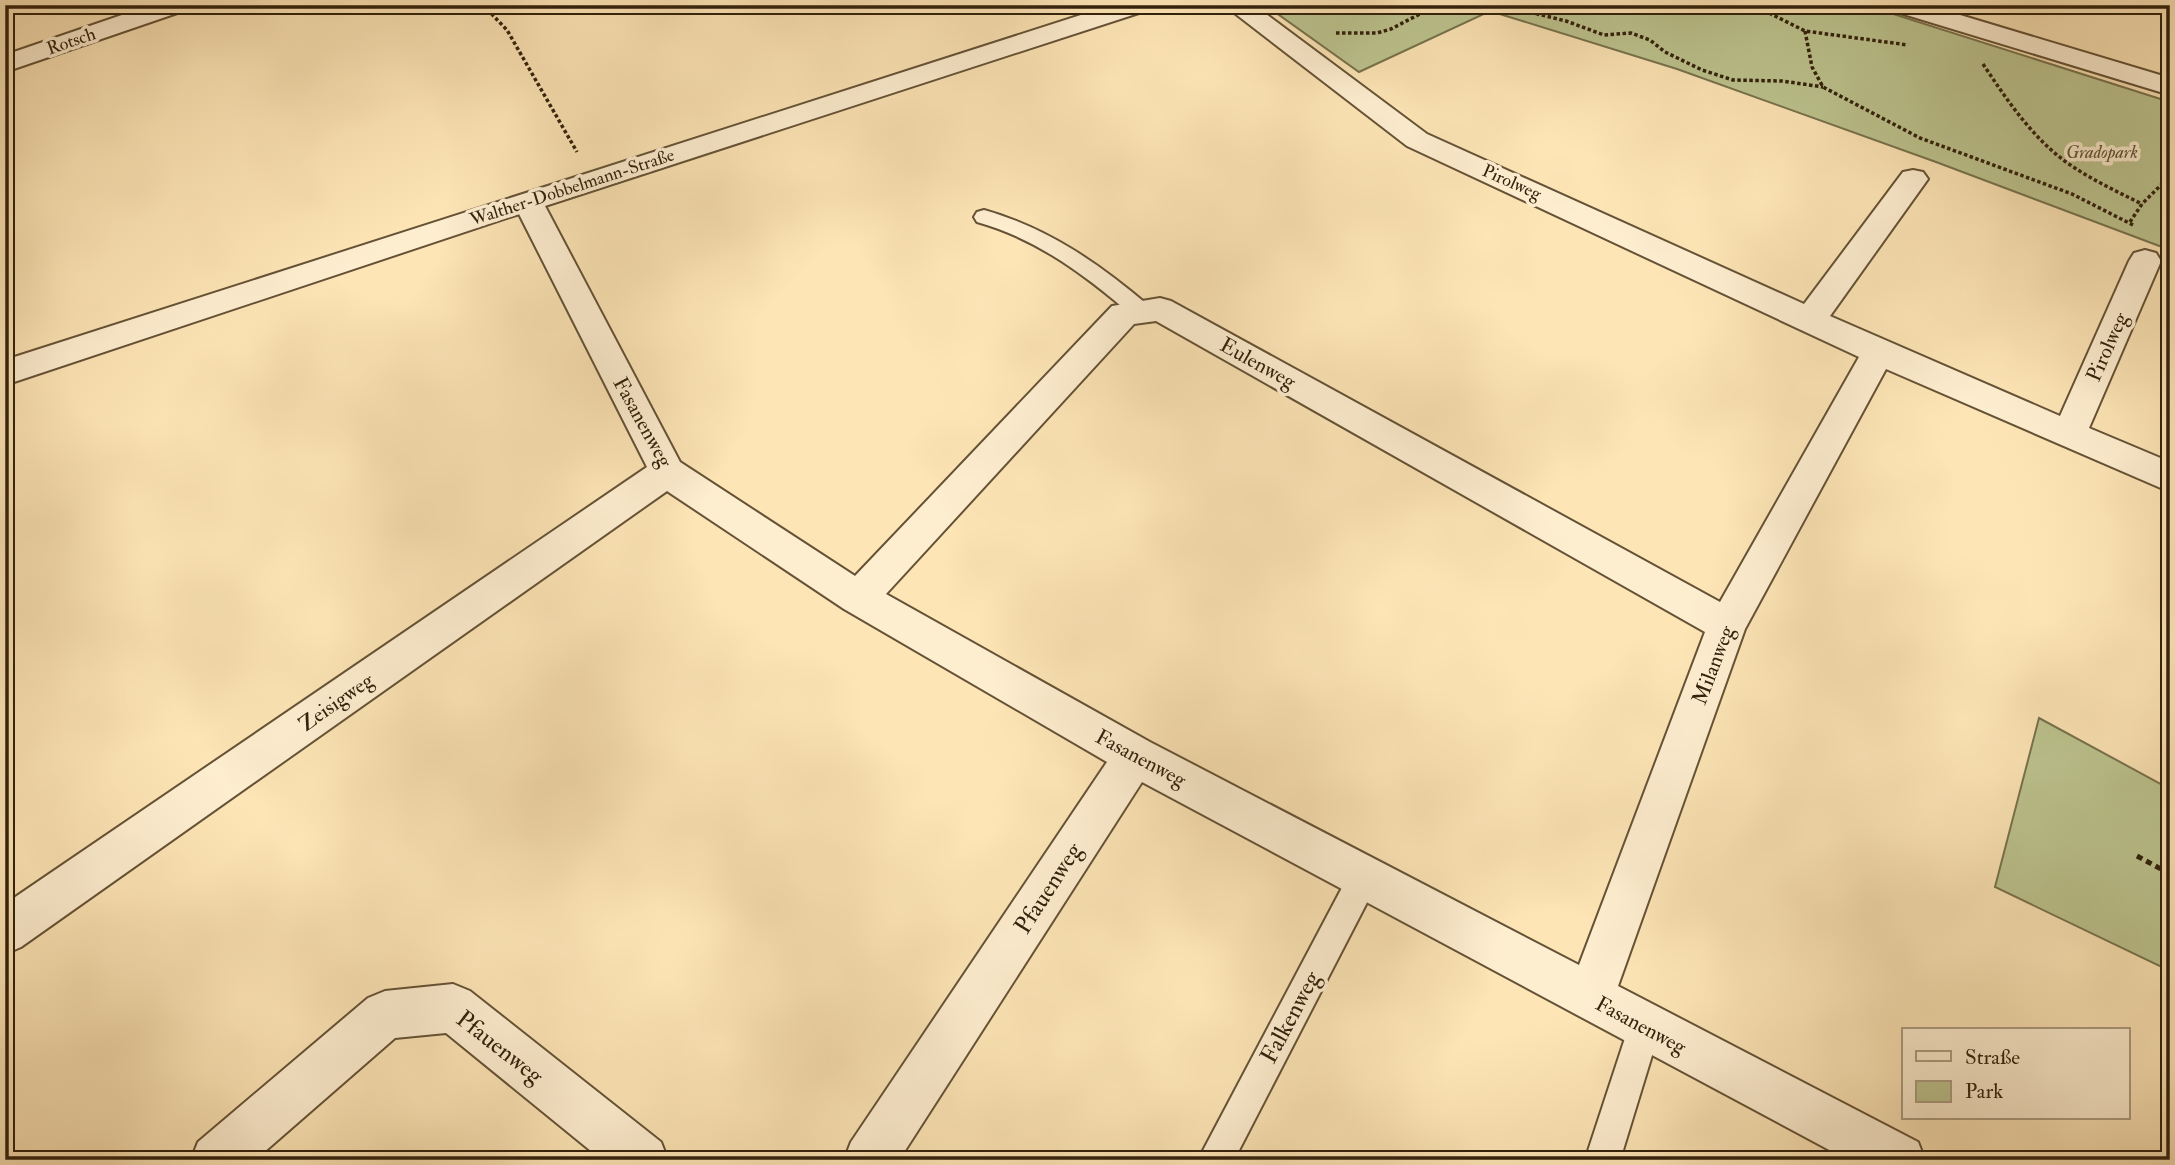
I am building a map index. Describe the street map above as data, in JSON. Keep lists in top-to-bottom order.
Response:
{
  "streets": {
    "street": [
      "Rotsch",
      "Pirolweg",
      "Walther-Dobbelmann-Straße",
      "Eulenweg",
      "Fasanenweg",
      "Milanweg",
      "Zeisigweg",
      "Pfauenweg"
    ],
    "lane": ["Falkenweg"]
  },
  "crossings": [
    ["Pirolweg", "Milanweg"],
    ["Walther-Dobbelmann-Straße", "Fasanenweg"],
    ["Eulenweg", "Milanweg"],
    ["Fasanenweg", "Milanweg"],
    ["Fasanenweg", "Zeisigweg"],
    ["Fasanenweg", "Pfauenweg"],
    ["Fasanenweg", "Falkenweg"]
  ],
  "parks": ["Gradopark"],
  "legend": ["Straße", "Park"]
}
